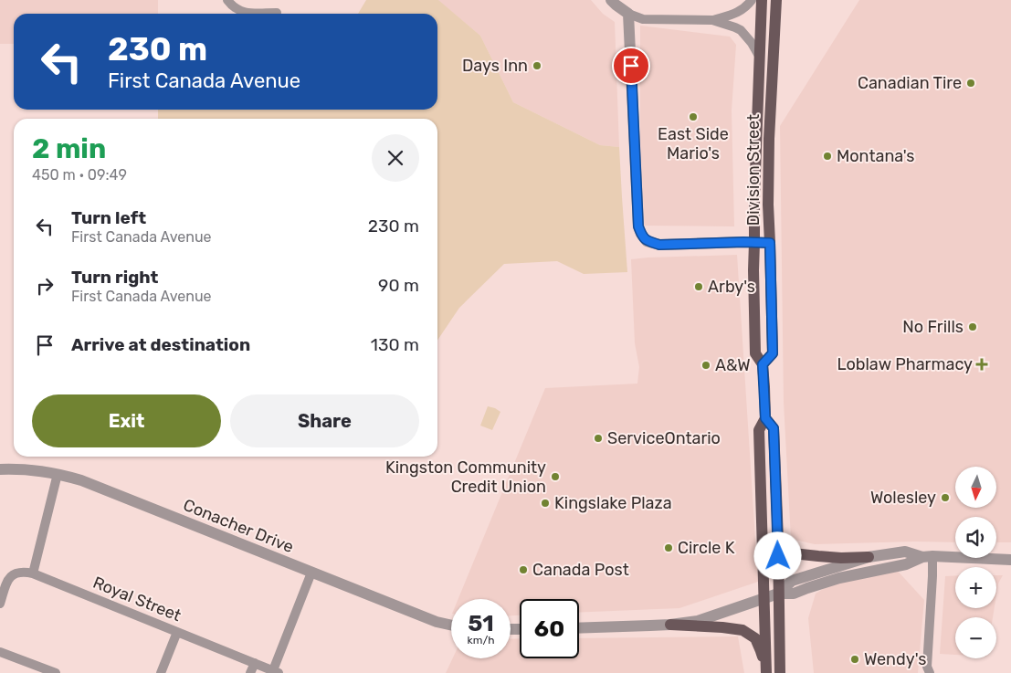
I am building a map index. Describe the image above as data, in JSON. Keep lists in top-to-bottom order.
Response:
{
  "streets": {
    "main road": ["Division Street"],
    "street": ["Conacher Drive", "Royal Street"]
  },
  "places": {
    "other": [
      "Days Inn",
      "Canadian Tire",
      "East Side Mario's",
      "Montana's",
      "Arby's",
      "No Frills",
      "A&W",
      "ServiceOntario",
      "Kingston Community Credit Union",
      "Wolesley",
      "Kingslake Plaza",
      "Circle K",
      "Canada Post",
      "Wendy's"
    ],
    "health": ["Loblaw Pharmacy"]
  },
  "north": "bottom",
  "page": {
    "turn": ["230 m", "First Canada Avenue"],
    "heading": ["2 min", "450 m · 09:49"],
    "list": [
      {
        "name": "Turn left",
        "note": "First Canada Avenue",
        "value": "230 m"
      },
      {
        "name": "Turn right",
        "note": "First Canada Avenue",
        "value": "90 m"
      },
      {
        "name": "Arrive at destination",
        "value": "130 m"
      }
    ],
    "buttons": ["Exit", "Share"],
    "map_buttons": ["+", "−"],
    "speed": "51 km/h",
    "limit": "60"
  }
}
